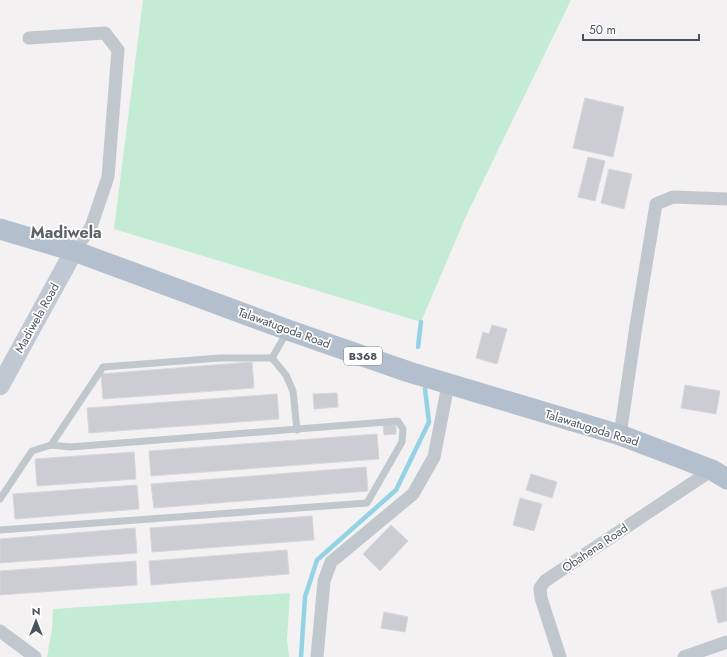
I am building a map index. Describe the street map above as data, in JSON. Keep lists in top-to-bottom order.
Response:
{
  "streets": {
    "main road": ["Madiwela Road", "Talawatugoda Road", "B368"],
    "street": ["Obahena Road"]
  },
  "crossings": [
    ["Madiwela Road", "Talawatugoda Road"],
    ["Talawatugoda Road", "Obahena Road"]
  ],
  "districts": ["Madiwela"],
  "scale_bar": "50 m",
  "north": "top"
}
